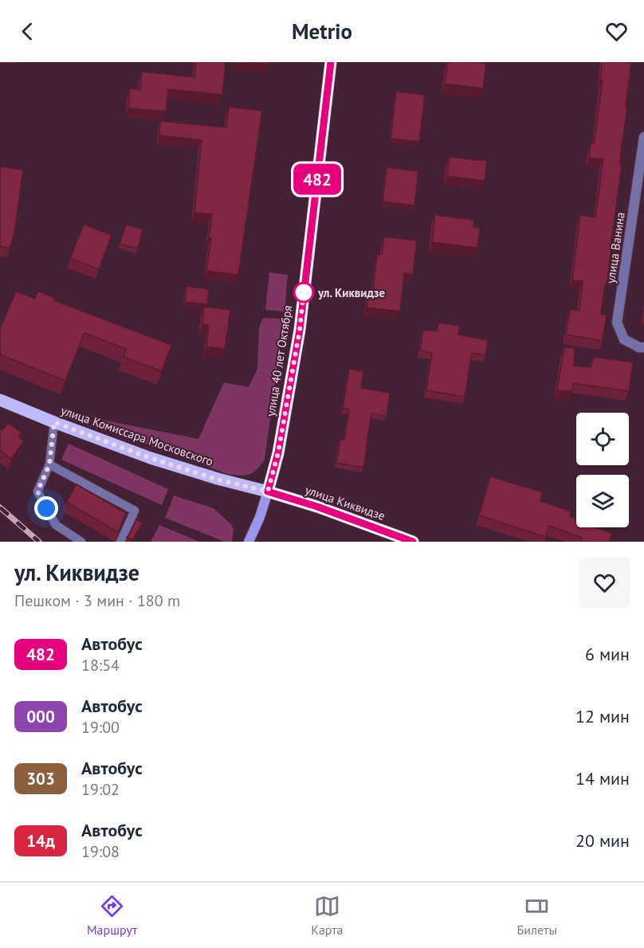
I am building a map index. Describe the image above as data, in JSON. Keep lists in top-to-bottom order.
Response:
{
  "streets": {
    "main road": ["улица 40 лет Октября", "улица Комиссара Московского", "улица Киквидзе"],
    "street": ["улица Ванина"]
  },
  "crossings": [
    ["улица 40 лет Октября", "улица Комиссара Московского"],
    ["улица 40 лет Октября", "улица Киквидзе"],
    ["улица Комиссара Московского", "улица Киквидзе"]
  ],
  "places": ["ул. Киквидзе"],
  "lines": ["bus line 482"],
  "page": {
    "header": "Metrio",
    "on_map": "482",
    "heading": ["ул. Киквидзе", "Пешком · 3 мин · 180 m"],
    "list": [
      {
        "mark": "482",
        "name": "Автобус",
        "note": "18:54",
        "value": "6 мин"
      },
      {
        "mark": "000",
        "name": "Автобус",
        "note": "19:00",
        "value": "12 мин"
      },
      {
        "mark": "303",
        "name": "Автобус",
        "note": "19:02",
        "value": "14 мин"
      },
      {
        "mark": "14д",
        "name": "Автобус",
        "note": "19:08",
        "value": "20 мин"
      }
    ],
    "tabs": ["Маршрут", "Карта", "Билеты"]
  }
}
